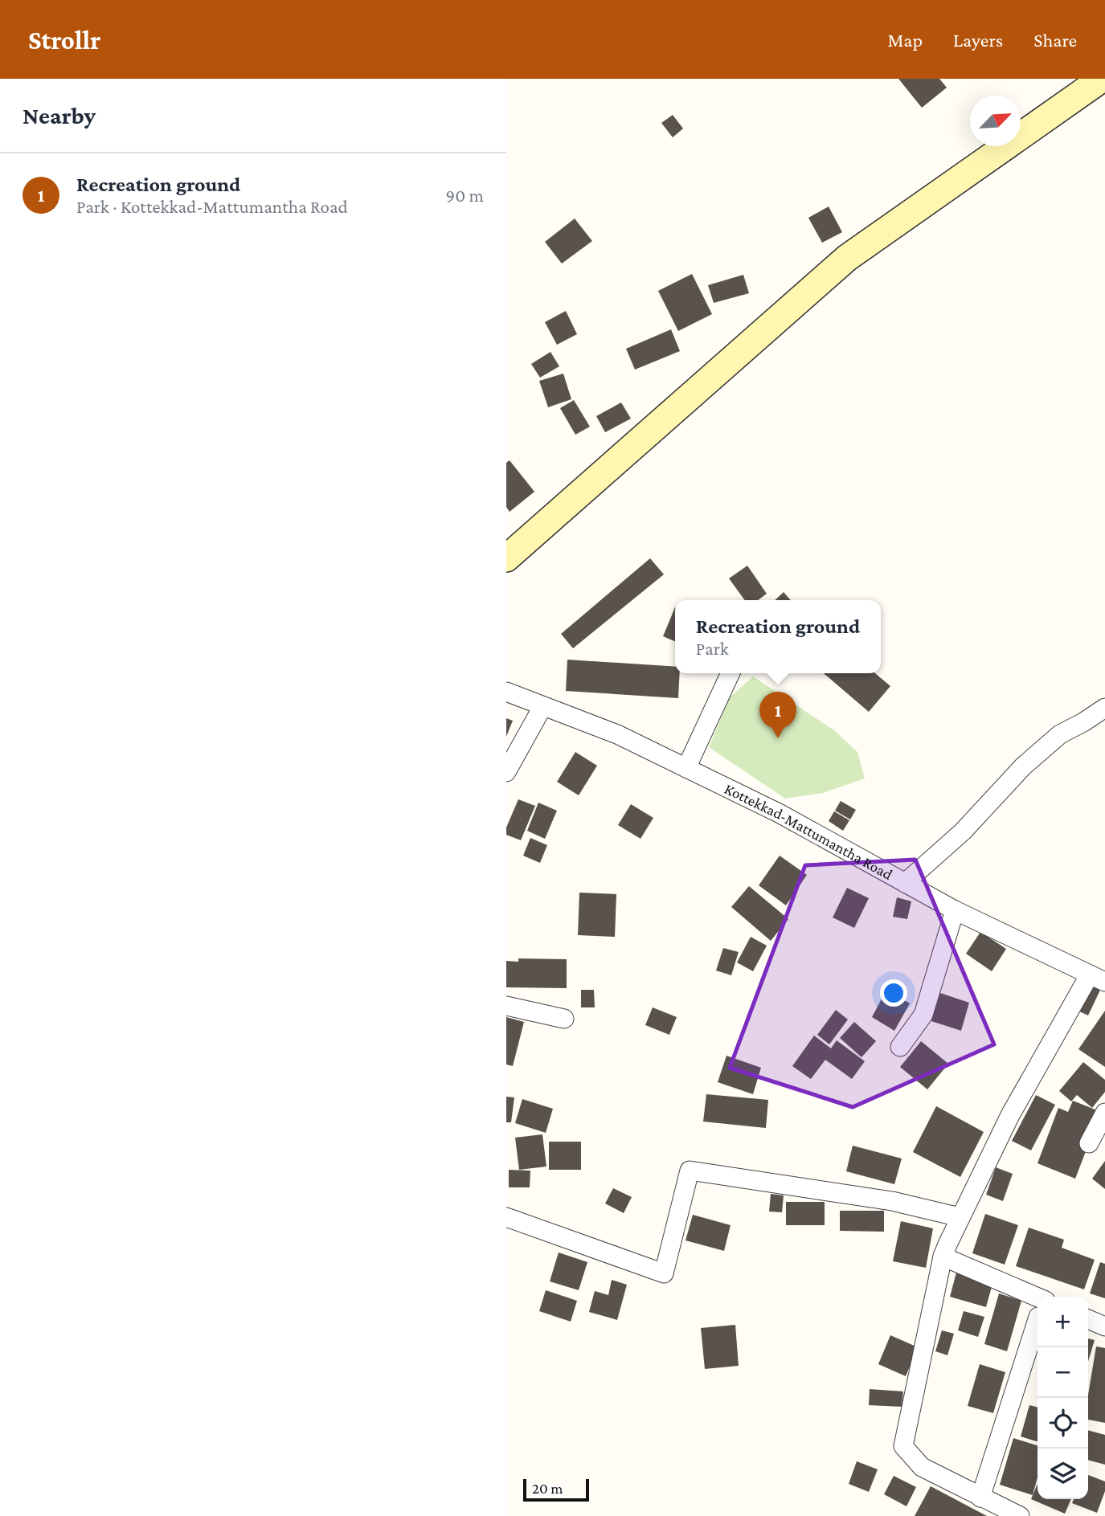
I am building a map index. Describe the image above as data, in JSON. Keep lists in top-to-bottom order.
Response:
{
  "streets": {
    "street": ["Kottekkad-Mattumantha Road"]
  },
  "scale_bar": "20 m",
  "north": "top right",
  "page": {
    "header": "Strollr",
    "nav": ["Map", "Layers", "Share"],
    "heading": "Nearby",
    "list": [
      {
        "mark": "1",
        "name": "Recreation ground",
        "note": "Park · Kottekkad-Mattumantha Road",
        "value": "90 m"
      }
    ],
    "popup": ["Recreation ground", "Park"],
    "pins": "1",
    "map_buttons": ["+", "−"],
    "scale": "20 m"
  }
}
